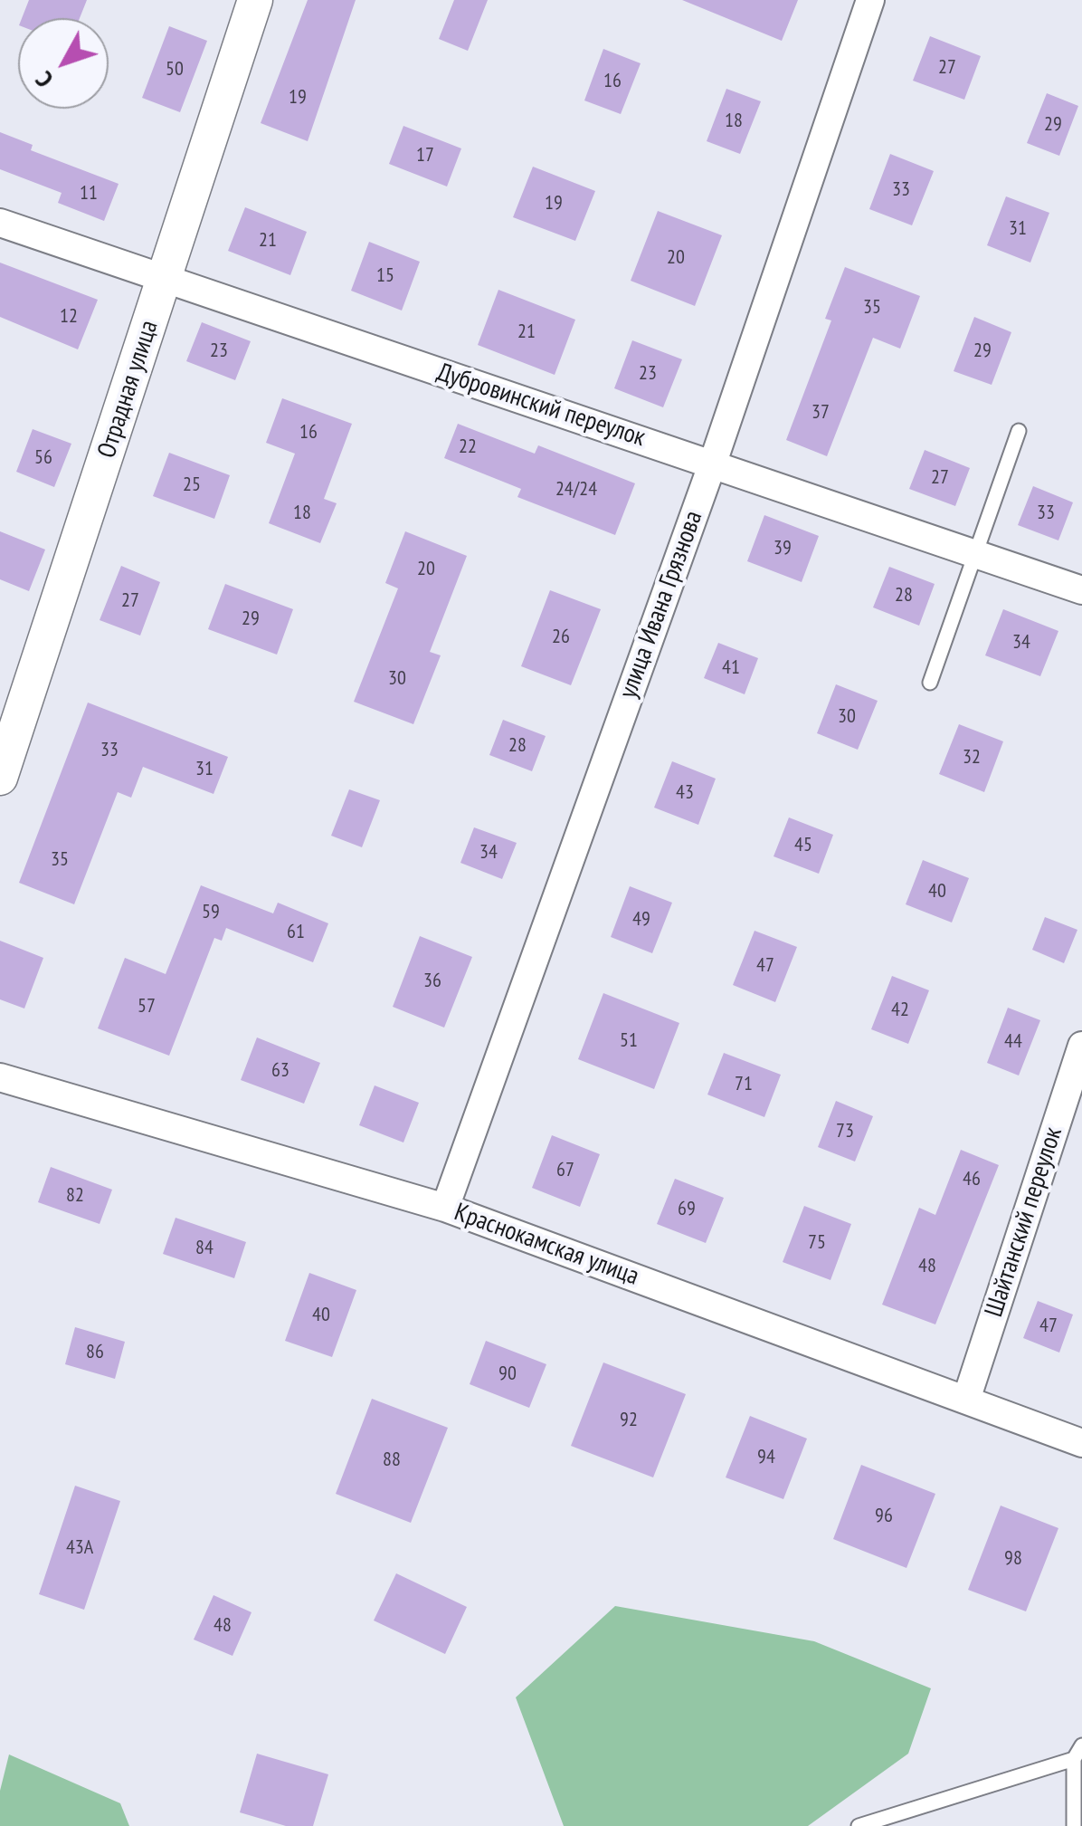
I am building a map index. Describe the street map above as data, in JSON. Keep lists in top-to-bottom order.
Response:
{
  "streets": {
    "street": [
      "Отрадная улица",
      "Дубровинский переулок",
      "улица Ивана Грязнова",
      "Шайтанский переулок",
      "Краснокамская улица"
    ]
  },
  "crossings": [
    ["Отрадная улица", "Дубровинский переулок"],
    ["Дубровинский переулок", "улица Ивана Грязнова"],
    ["улица Ивана Грязнова", "Краснокамская улица"],
    ["Шайтанский переулок", "Краснокамская улица"]
  ],
  "house_numbers": [
    "27",
    "50",
    "16",
    "19",
    "18",
    "29",
    "17",
    "33",
    "11",
    "19",
    "31",
    "21",
    "20",
    "15",
    "35",
    "12",
    "21",
    "23",
    "29",
    "23",
    "37",
    "16",
    "22",
    "56",
    "27",
    "25",
    "24/24",
    "18",
    "33",
    "39",
    "20",
    "28",
    "27",
    "29",
    "26",
    "34",
    "41",
    "30",
    "30",
    "28",
    "33",
    "32",
    "31",
    "43",
    "45",
    "34",
    "35",
    "40",
    "59",
    "49",
    "61",
    "47",
    "36",
    "57",
    "42",
    "51",
    "44",
    "63",
    "71",
    "73",
    "67",
    "46",
    "82",
    "69",
    "75",
    "84",
    "48",
    "40",
    "47",
    "86",
    "90",
    "92",
    "94",
    "88",
    "96",
    "43А",
    "98",
    "48"
  ],
  "north": "bottom left"
}
